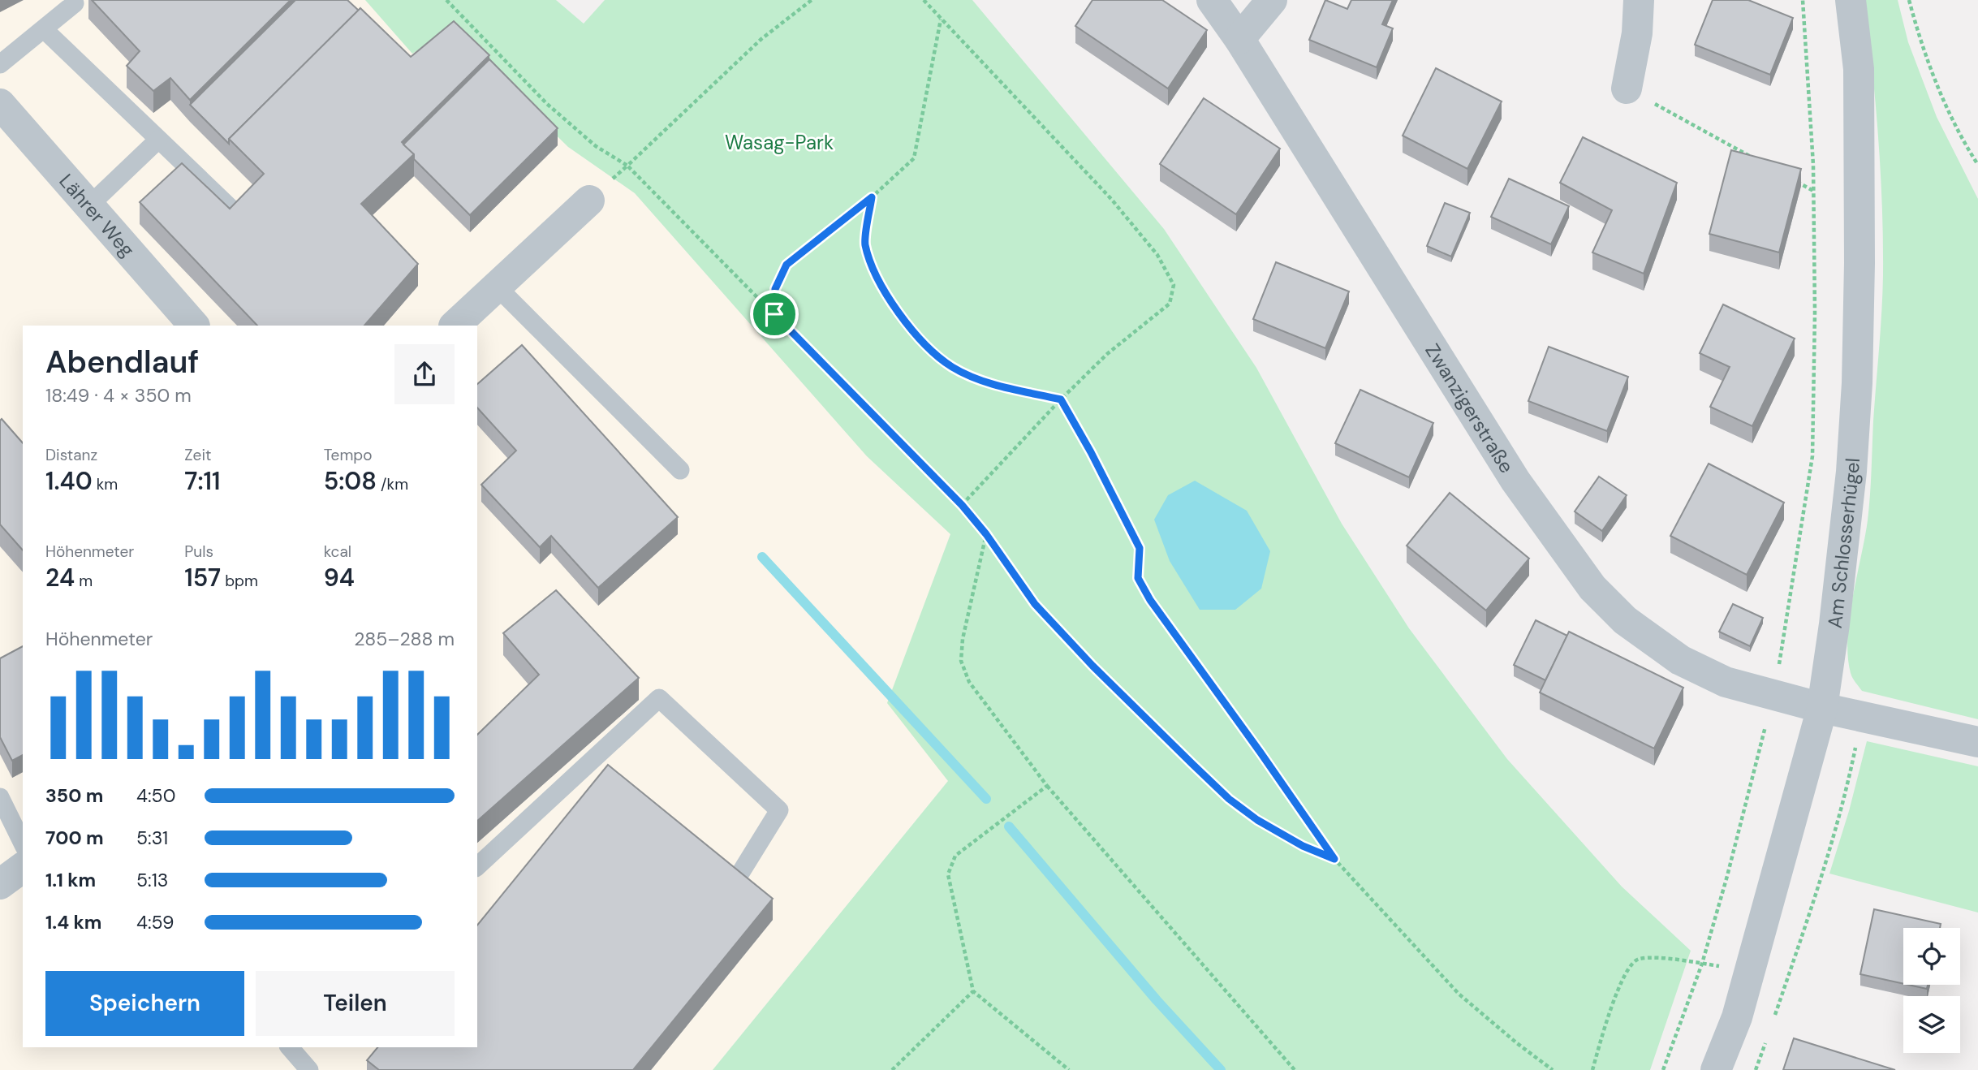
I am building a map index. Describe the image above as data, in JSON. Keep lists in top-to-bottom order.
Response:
{
  "streets": {
    "street": ["Lährer Weg", "Zwanzigerstraße", "Am Schlosserhügel"]
  },
  "crossings": [
    ["Zwanzigerstraße", "Am Schlosserhügel"]
  ],
  "parks": ["Wasag-Park"],
  "page": {
    "heading": ["Abendlauf", "18:49 · 4 × 350 m"],
    "stats": [
      ["Distanz", "1.40 km"],
      ["Zeit", "7:11"],
      ["Tempo", "5:08 /km"],
      ["Höhenmeter", "24 m"],
      ["Puls", "157 bpm"],
      ["kcal", "94"]
    ],
    "chart": ["Höhenmeter", "285–288 m"],
    "list": [
      {
        "name": "350 m",
        "note": "4:50"
      },
      {
        "name": "700 m",
        "note": "5:31"
      },
      {
        "name": "1.1 km",
        "note": "5:13"
      },
      {
        "name": "1.4 km",
        "note": "4:59"
      }
    ],
    "buttons": ["Speichern", "Teilen"]
  }
}
